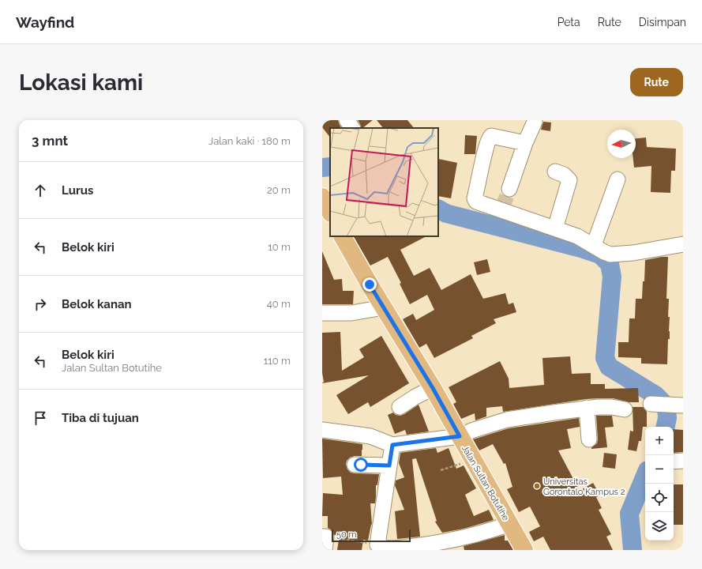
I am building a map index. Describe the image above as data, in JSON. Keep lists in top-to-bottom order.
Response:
{
  "streets": {
    "main road": ["Jalan Sultan Botutihe"]
  },
  "places": ["Universitas Gorontalo Kampus 2"],
  "scale_bar": "50 m",
  "north": "left",
  "page": {
    "header": "Wayfind",
    "nav": ["Peta", "Rute", "Disimpan"],
    "buttons": "Rute",
    "title": "Lokasi kami",
    "heading": ["3 mnt", "Jalan kaki · 180 m"],
    "list": [
      ["Lurus", "20 m"],
      ["Belok kiri", "10 m"],
      ["Belok kanan", "40 m"],
      ["Belok kiri", "Jalan Sultan Botutihe", "110 m"],
      "Tiba di tujuan"
    ],
    "map_buttons": ["+", "−"],
    "scale": "50 m"
  }
}
